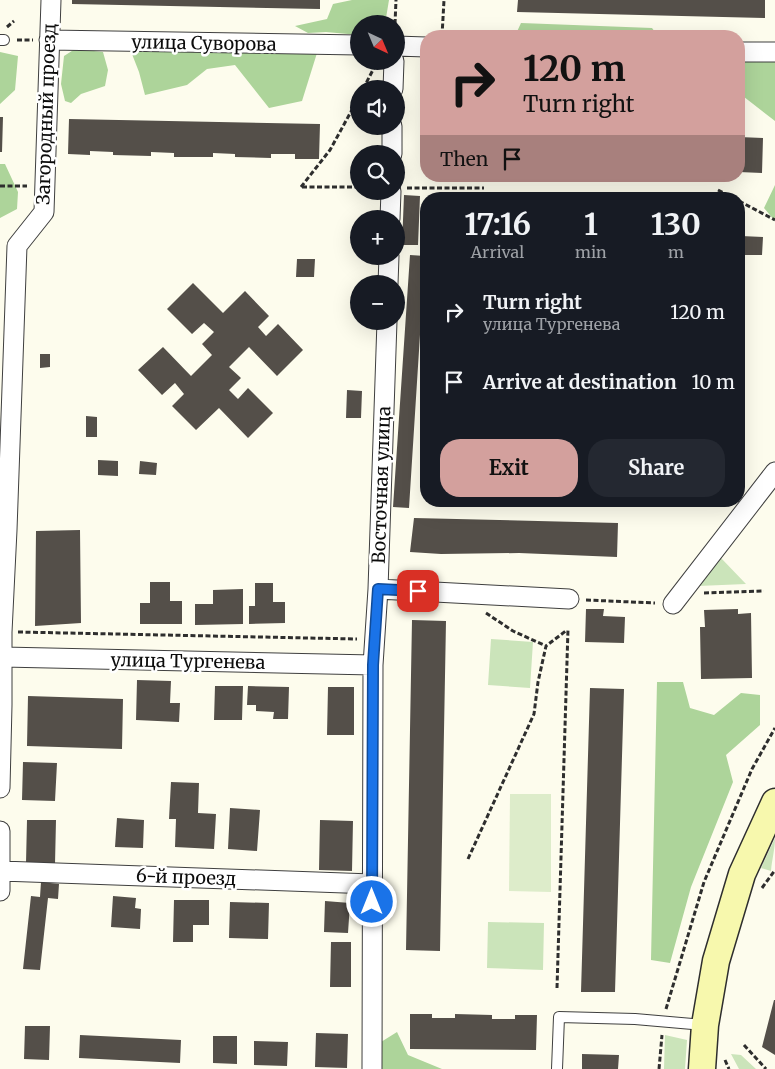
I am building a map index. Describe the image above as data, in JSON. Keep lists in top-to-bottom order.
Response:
{
  "streets": {
    "street": [
      "улица Суворова",
      "Загородный проезд",
      "Восточная улица",
      "улица Тургенева",
      "6-й проезд"
    ]
  },
  "crossings": [
    ["улица Суворова", "Загородный проезд"],
    ["Загородный проезд", "улица Тургенева"],
    ["Восточная улица", "улица Тургенева"],
    ["Восточная улица", "6-й проезд"]
  ],
  "north": "bottom right",
  "page": {
    "map_buttons": ["+", "−"],
    "turn": ["120 m", "Turn right"],
    "then": "Then",
    "eta": [
      "17:16",
      "Arrival",
      "1",
      "min",
      "130",
      "m"
    ],
    "list": [
      {
        "name": "Turn right",
        "note": "улица Тургенева",
        "value": "120 m"
      },
      {
        "name": "Arrive at destination",
        "value": "10 m"
      }
    ],
    "buttons": ["Exit", "Share"]
  }
}
